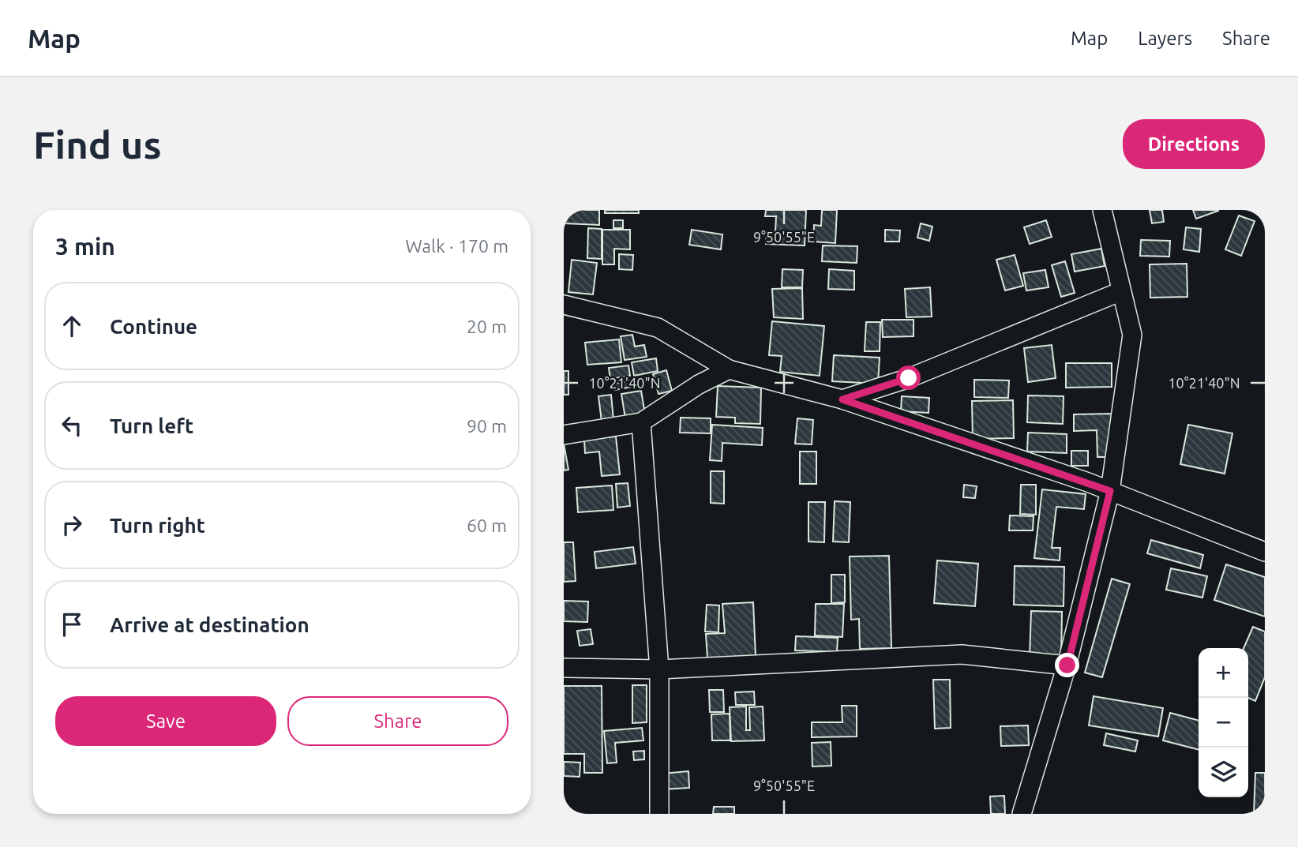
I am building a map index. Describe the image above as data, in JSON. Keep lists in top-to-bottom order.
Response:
{
  "page": {
    "header": "Map",
    "nav": ["Map", "Layers", "Share"],
    "buttons": [
      "Directions",
      ["Save", "Share"]
    ],
    "title": "Find us",
    "heading": ["3 min", "Walk · 170 m"],
    "list": [
      ["Continue", "20 m"],
      ["Turn left", "90 m"],
      ["Turn right", "60 m"],
      "Arrive at destination"
    ],
    "map_buttons": ["+", "−"]
  },
  "coordinates": ["9°50'55\"E", "10°21'40\"N"]
}
